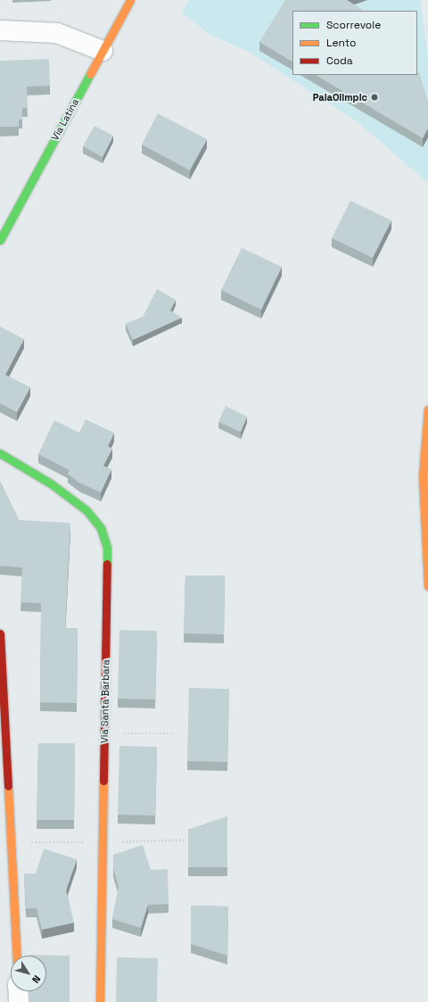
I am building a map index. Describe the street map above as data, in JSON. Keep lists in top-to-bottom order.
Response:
{
  "streets": {
    "street": ["Via Latina", "Via Santa Barbara"]
  },
  "places": ["PalaOlimpic"],
  "legend": ["Scorrevole", "Lento", "Coda"],
  "north": "bottom right"
}
